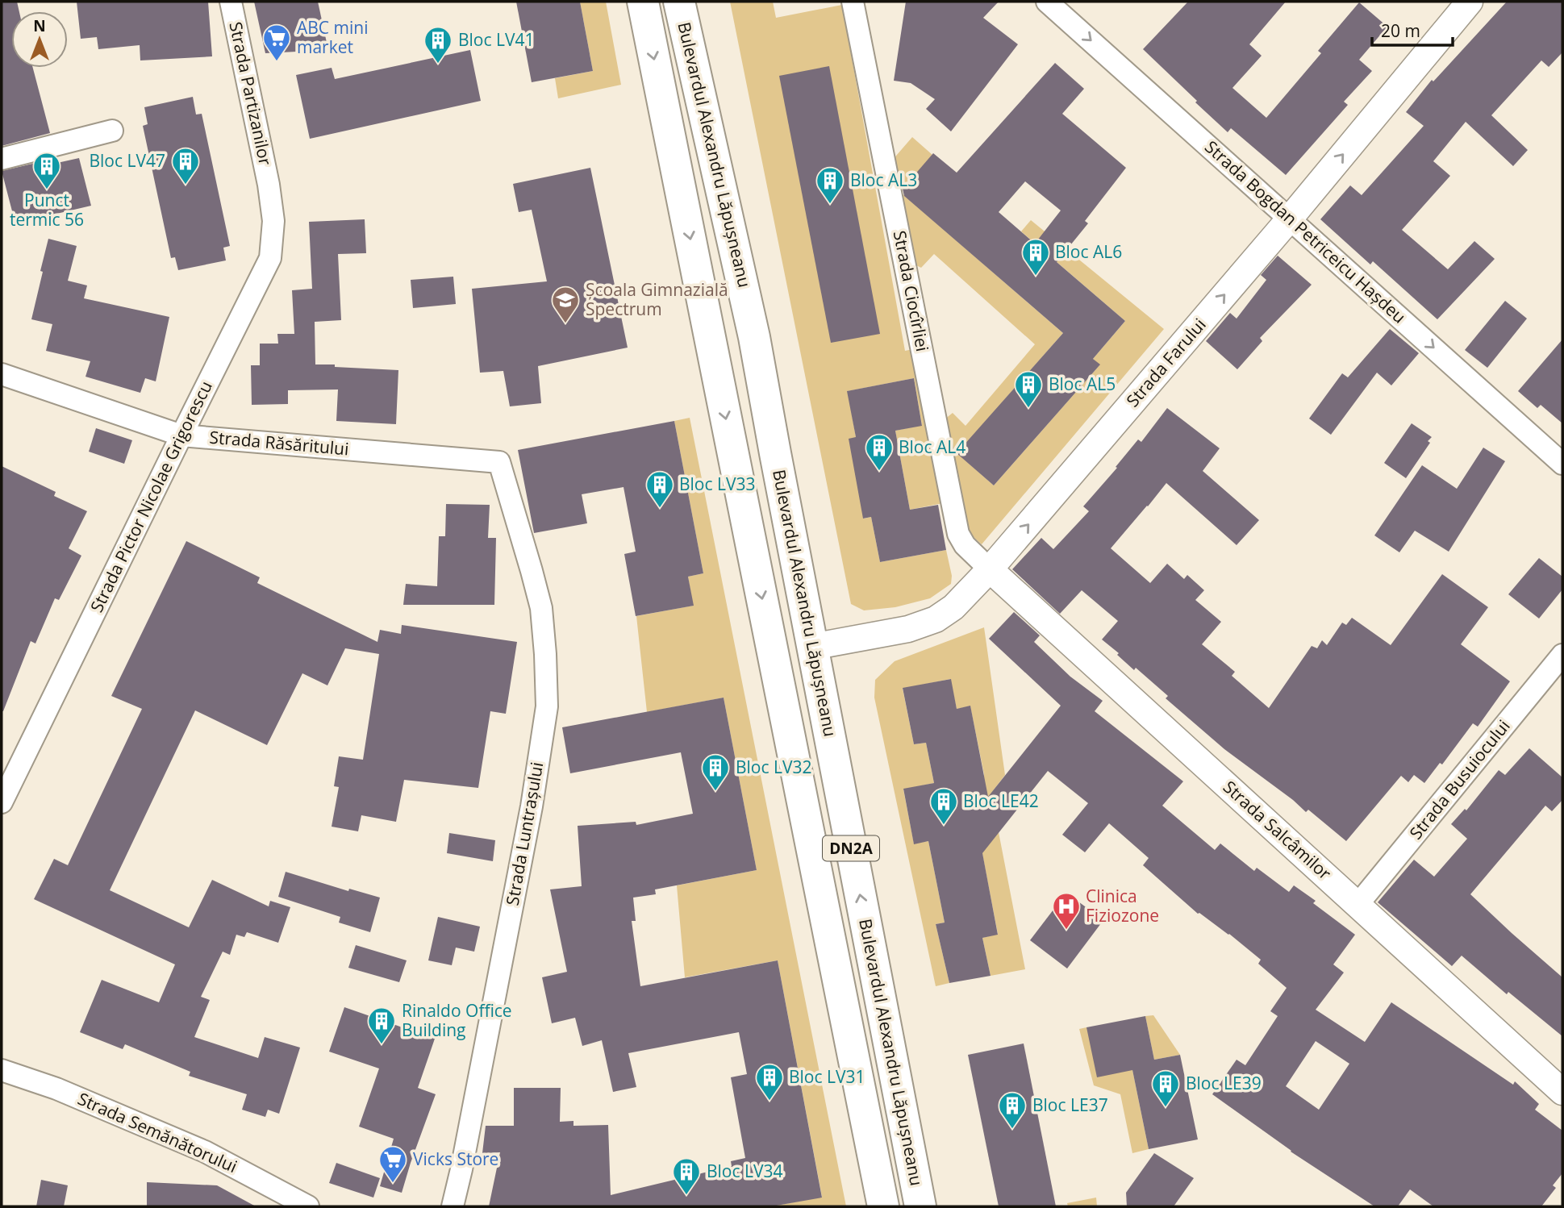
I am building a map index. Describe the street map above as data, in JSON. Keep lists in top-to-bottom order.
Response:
{
  "streets": {
    "main road": ["Bulevardul Alexandru Lăpușneanu", "DN2A"],
    "street": [
      "Strada Partizanilor",
      "Strada Bogdan Petriceicu Hașdeu",
      "Strada Ciocîrliei",
      "Strada Farului",
      "Strada Răsăritului",
      "Strada Pictor Nicolae Grigorescu",
      "Strada Busuiocului",
      "Strada Salcâmilor",
      "Strada Luntrașului",
      "Strada Semănătorului"
    ]
  },
  "crossings": [
    ["Strada Partizanilor", "Strada Pictor Nicolae Grigorescu"],
    ["Bulevardul Alexandru Lăpușneanu", "Strada Farului"],
    ["Strada Bogdan Petriceicu Hașdeu", "Strada Farului"],
    ["Strada Ciocîrliei", "Strada Farului"],
    ["Strada Ciocîrliei", "Strada Salcâmilor"],
    ["Strada Farului", "Strada Salcâmilor"],
    ["Strada Răsăritului", "Strada Pictor Nicolae Grigorescu"],
    ["Strada Răsăritului", "Strada Luntrașului"],
    ["Strada Busuiocului", "Strada Salcâmilor"]
  ],
  "one_way": ["Strada Bogdan Petriceicu Hașdeu", "Strada Farului"],
  "places": {
    "supermarket": ["ABC mini market", "Vicks Store"],
    "building": [
      "Bloc LV41",
      "Bloc LV47",
      "Punct termic 56",
      "Bloc AL3",
      "Bloc AL6",
      "Bloc AL5",
      "Bloc AL4",
      "Bloc LV33",
      "Bloc LV32",
      "Bloc LE42",
      "Rinaldo Office Building",
      "Bloc LV31",
      "Bloc LE39",
      "Bloc LE37",
      "Bloc LV34"
    ],
    "school or university": ["Școala Gimnazială Spectrum"],
    "hospital": ["Clinica Fiziozone"]
  },
  "scale_bar": "20 m",
  "north": "top"
}
